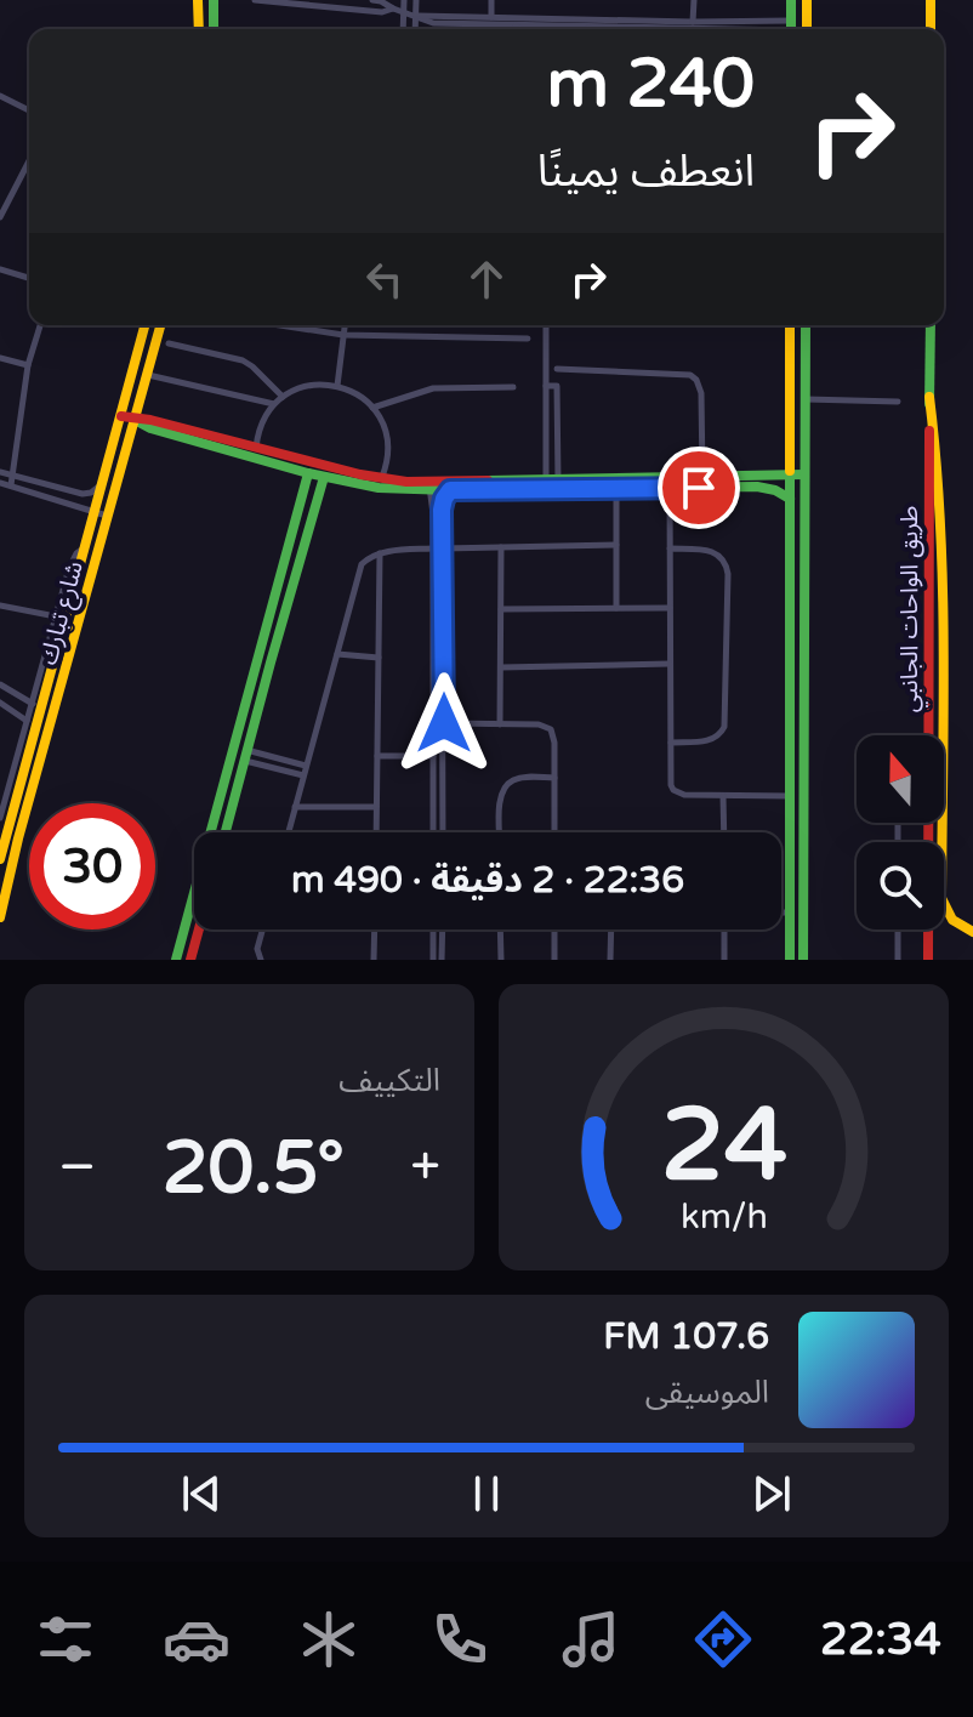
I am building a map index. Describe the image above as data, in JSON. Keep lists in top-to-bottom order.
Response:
{
  "streets": {
    "main road": ["طريق الواحات الجانبي", "شارع تبارك"]
  },
  "north": "top",
  "page": {
    "turn": ["240 m", "انعطف يمينًا"],
    "limit": "30",
    "trip": "22:36 · 2 دقيقة · 490 m",
    "tile": "التكييف",
    "heat": ["−", "20.5°", "+"],
    "song": ["107.6 FM", "الموسيقى"],
    "tabs": "22:34",
    "gauge": ["24", "km/h"]
  }
}
